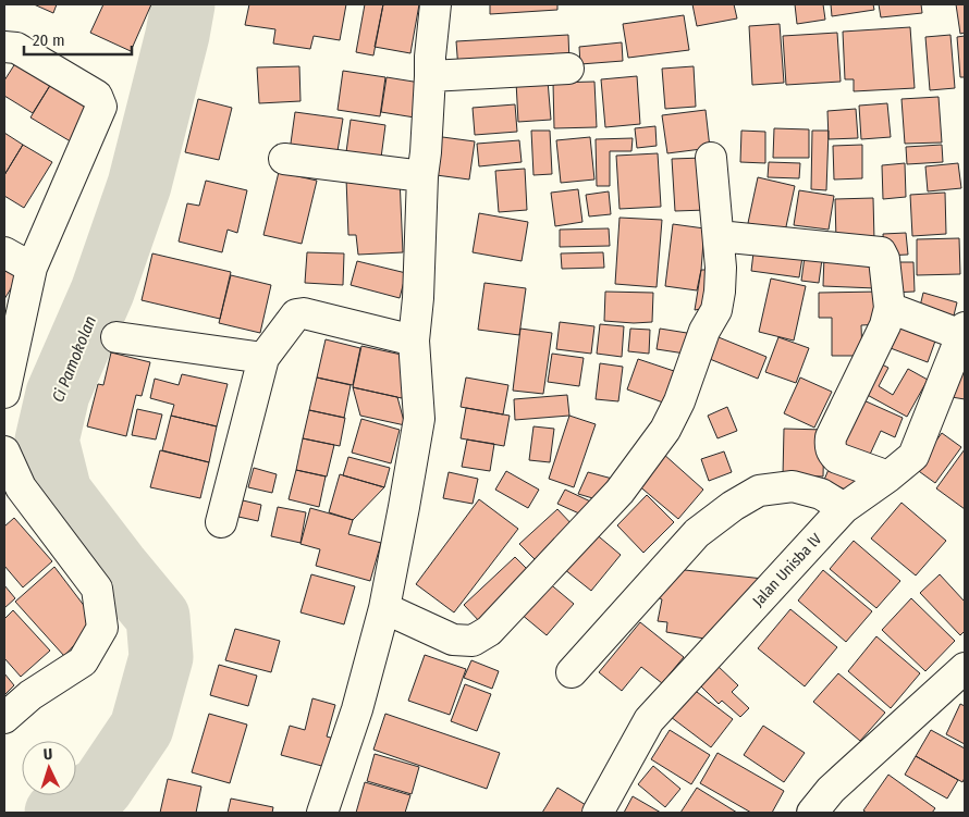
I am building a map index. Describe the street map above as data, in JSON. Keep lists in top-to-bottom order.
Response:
{
  "streets": {
    "street": ["Jalan Unisba lV"]
  },
  "water": ["Ci Pamokolan"],
  "scale_bar": "20 m",
  "north": "top"
}
